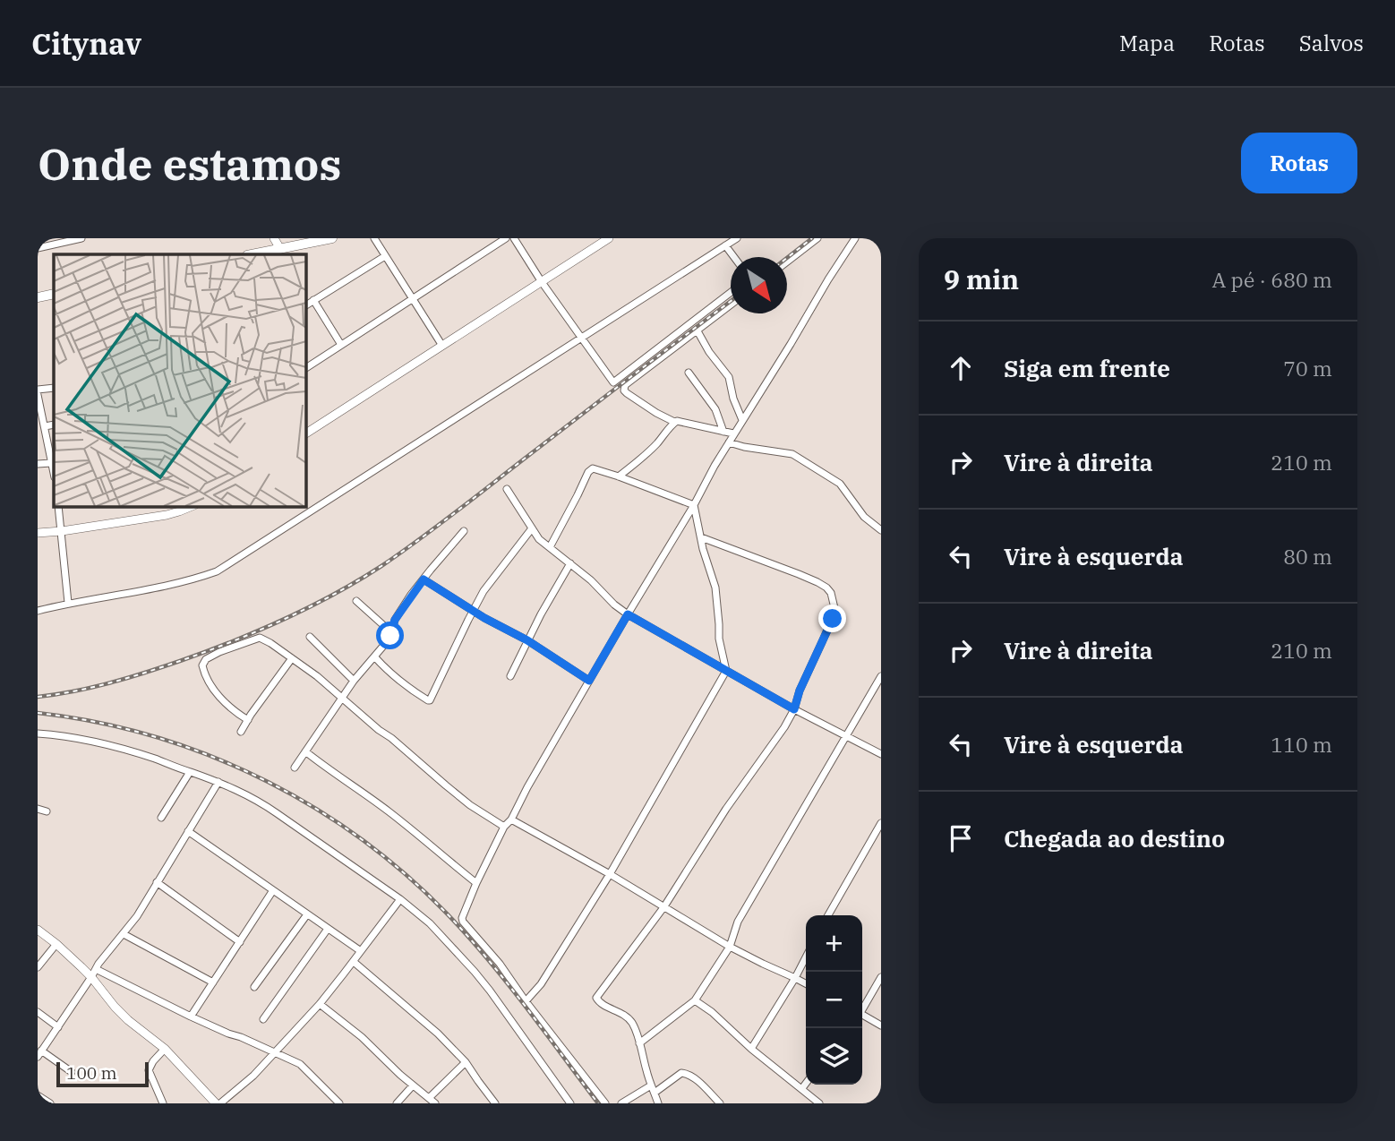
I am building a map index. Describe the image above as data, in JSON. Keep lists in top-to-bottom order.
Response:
{
  "scale_bar": "100 m",
  "north": "bottom right",
  "page": {
    "header": "Citynav",
    "nav": ["Mapa", "Rotas", "Salvos"],
    "buttons": "Rotas",
    "title": "Onde estamos",
    "heading": ["9 min", "A pé · 680 m"],
    "list": [
      ["Siga em frente", "70 m"],
      ["Vire à direita", "210 m"],
      ["Vire à esquerda", "80 m"],
      ["Vire à direita", "210 m"],
      ["Vire à esquerda", "110 m"],
      "Chegada ao destino"
    ],
    "map_buttons": ["+", "−"],
    "scale": "100 m"
  }
}
